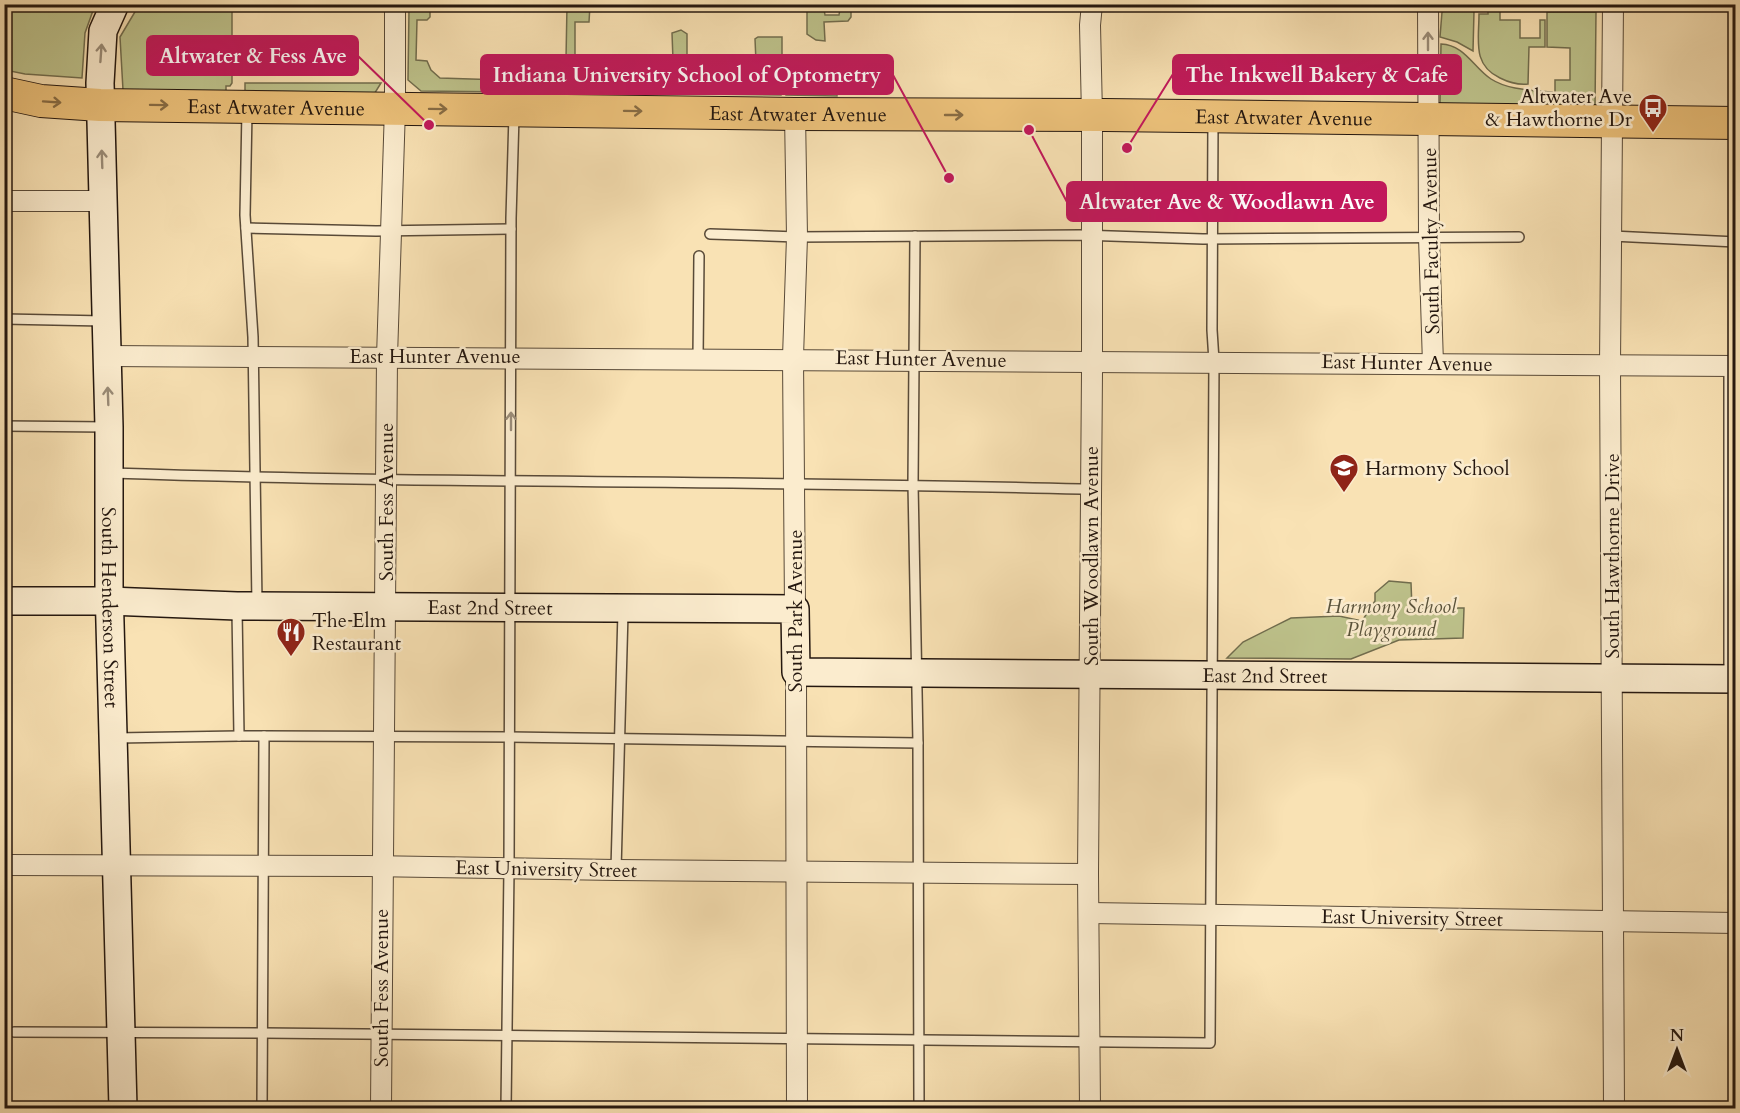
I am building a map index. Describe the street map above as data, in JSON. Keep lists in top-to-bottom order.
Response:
{
  "streets": {
    "main road": ["East Atwater Avenue"],
    "street": [
      "South Faculty Avenue",
      "East Hunter Avenue",
      "South Fess Avenue",
      "South Woodlawn Avenue",
      "South Hawthorne Drive",
      "South Henderson Street",
      "East 2nd Street",
      "South Park Avenue",
      "East University Street"
    ]
  },
  "crossings": [
    ["East Atwater Avenue", "South Faculty Avenue"],
    ["East Atwater Avenue", "South Fess Avenue"],
    ["East Atwater Avenue", "South Woodlawn Avenue"],
    ["East Atwater Avenue", "South Hawthorne Drive"],
    ["East Atwater Avenue", "South Henderson Street"],
    ["East Atwater Avenue", "South Park Avenue"],
    ["South Faculty Avenue", "East Hunter Avenue"],
    ["East Hunter Avenue", "South Fess Avenue"],
    ["East Hunter Avenue", "South Woodlawn Avenue"],
    ["East Hunter Avenue", "South Hawthorne Drive"],
    ["East Hunter Avenue", "South Henderson Street"],
    ["East Hunter Avenue", "South Park Avenue"],
    ["South Fess Avenue", "East 2nd Street"],
    ["South Fess Avenue", "East University Street"],
    ["South Woodlawn Avenue", "East 2nd Street"],
    ["South Woodlawn Avenue", "East University Street"],
    ["South Hawthorne Drive", "East 2nd Street"],
    ["South Hawthorne Drive", "East University Street"],
    ["South Henderson Street", "East 2nd Street"],
    ["South Henderson Street", "East University Street"],
    ["East 2nd Street", "South Park Avenue"],
    ["South Park Avenue", "East University Street"]
  ],
  "one_way": ["East Atwater Avenue"],
  "parks": ["Harmony School Playground"],
  "places": {
    "other": [
      "Altwater & Fess Ave",
      "Altwater Ave & Woodlawn Ave",
      "The Inkwell Bakery & Cafe",
      "Indiana University School of Optometry"
    ],
    "bus stop": ["Altwater Ave & Hawthorne Dr"],
    "school or university": ["Harmony School"],
    "restaurant": ["The Elm Restaurant"]
  },
  "north": "top"
}
